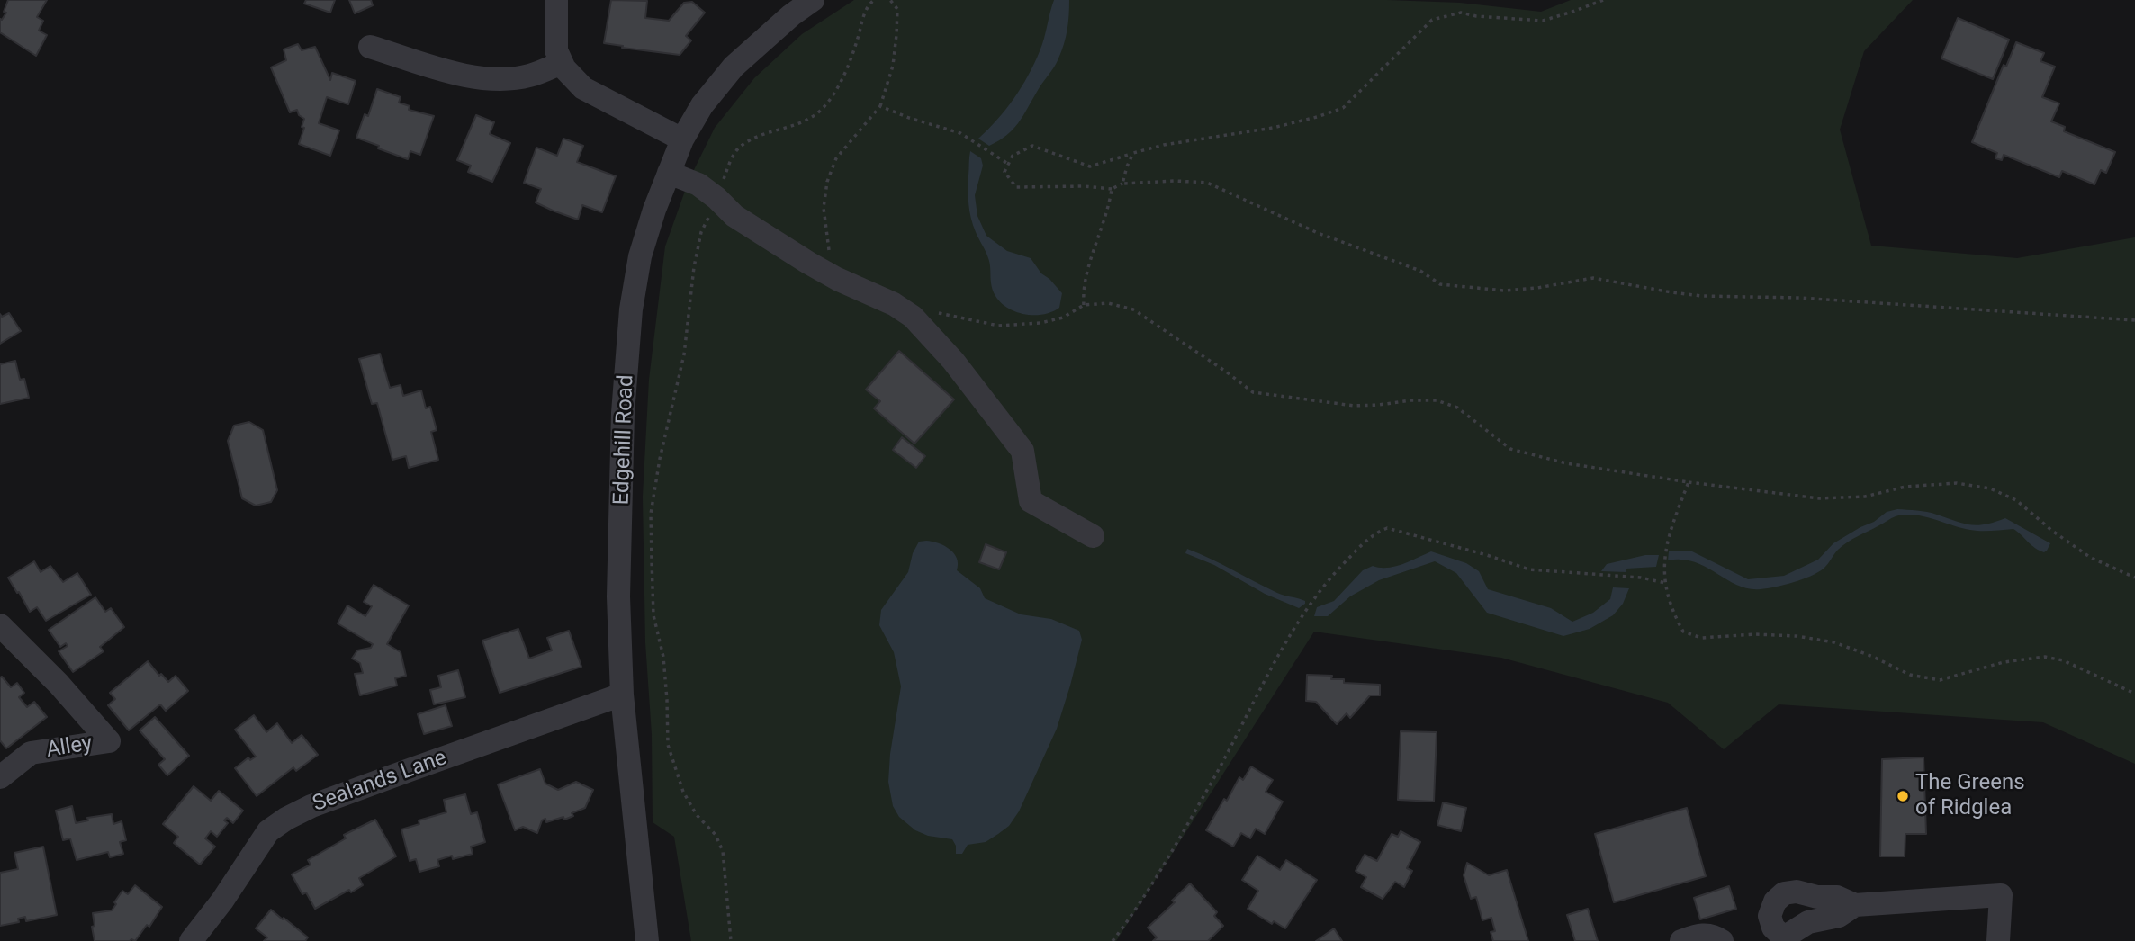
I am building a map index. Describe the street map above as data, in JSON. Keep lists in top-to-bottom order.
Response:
{
  "streets": {
    "street": ["Edgehill Road", "Alley", "Sealands Lane"]
  },
  "crossings": [
    ["Edgehill Road", "Sealands Lane"]
  ],
  "places": ["The Greens of Ridglea"]
}
